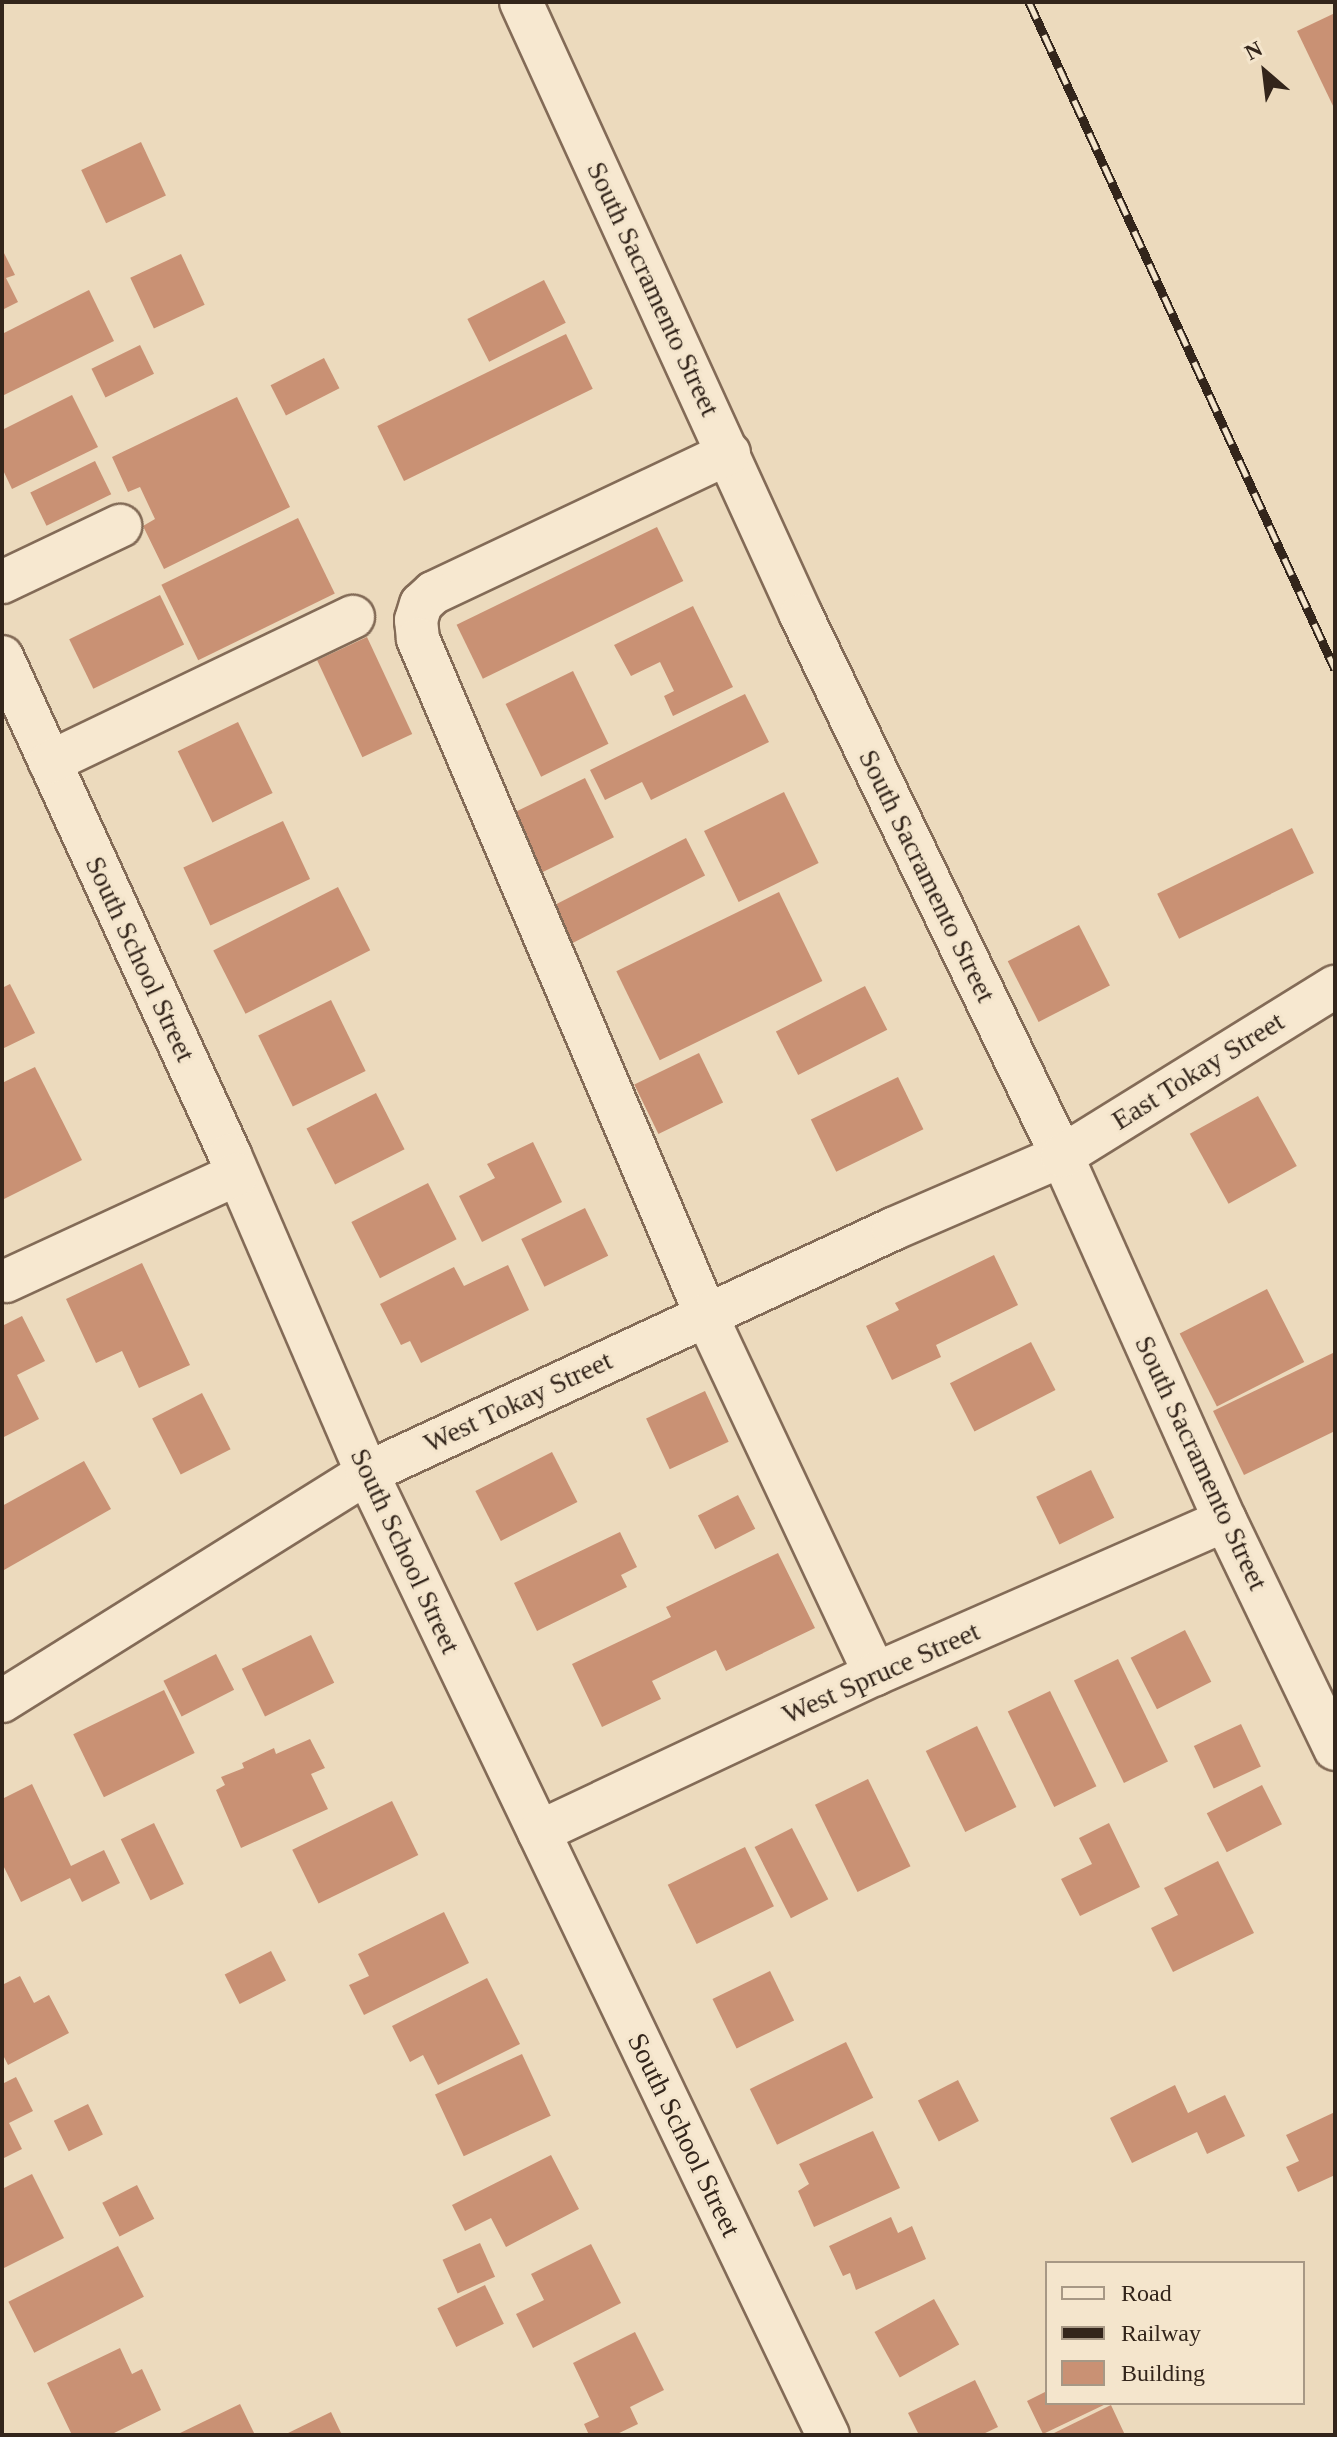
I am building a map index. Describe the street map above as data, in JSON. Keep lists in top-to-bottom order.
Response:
{
  "streets": {
    "street": [
      "South Sacramento Street",
      "South School Street",
      "East Tokay Street",
      "West Tokay Street",
      "West Spruce Street"
    ]
  },
  "crossings": [
    ["South Sacramento Street", "East Tokay Street"],
    ["South Sacramento Street", "West Tokay Street"],
    ["South Sacramento Street", "West Spruce Street"],
    ["South School Street", "West Tokay Street"],
    ["South School Street", "West Spruce Street"],
    ["East Tokay Street", "West Tokay Street"]
  ],
  "legend": ["Road", "Railway", "Building"],
  "north": "top left"
}
